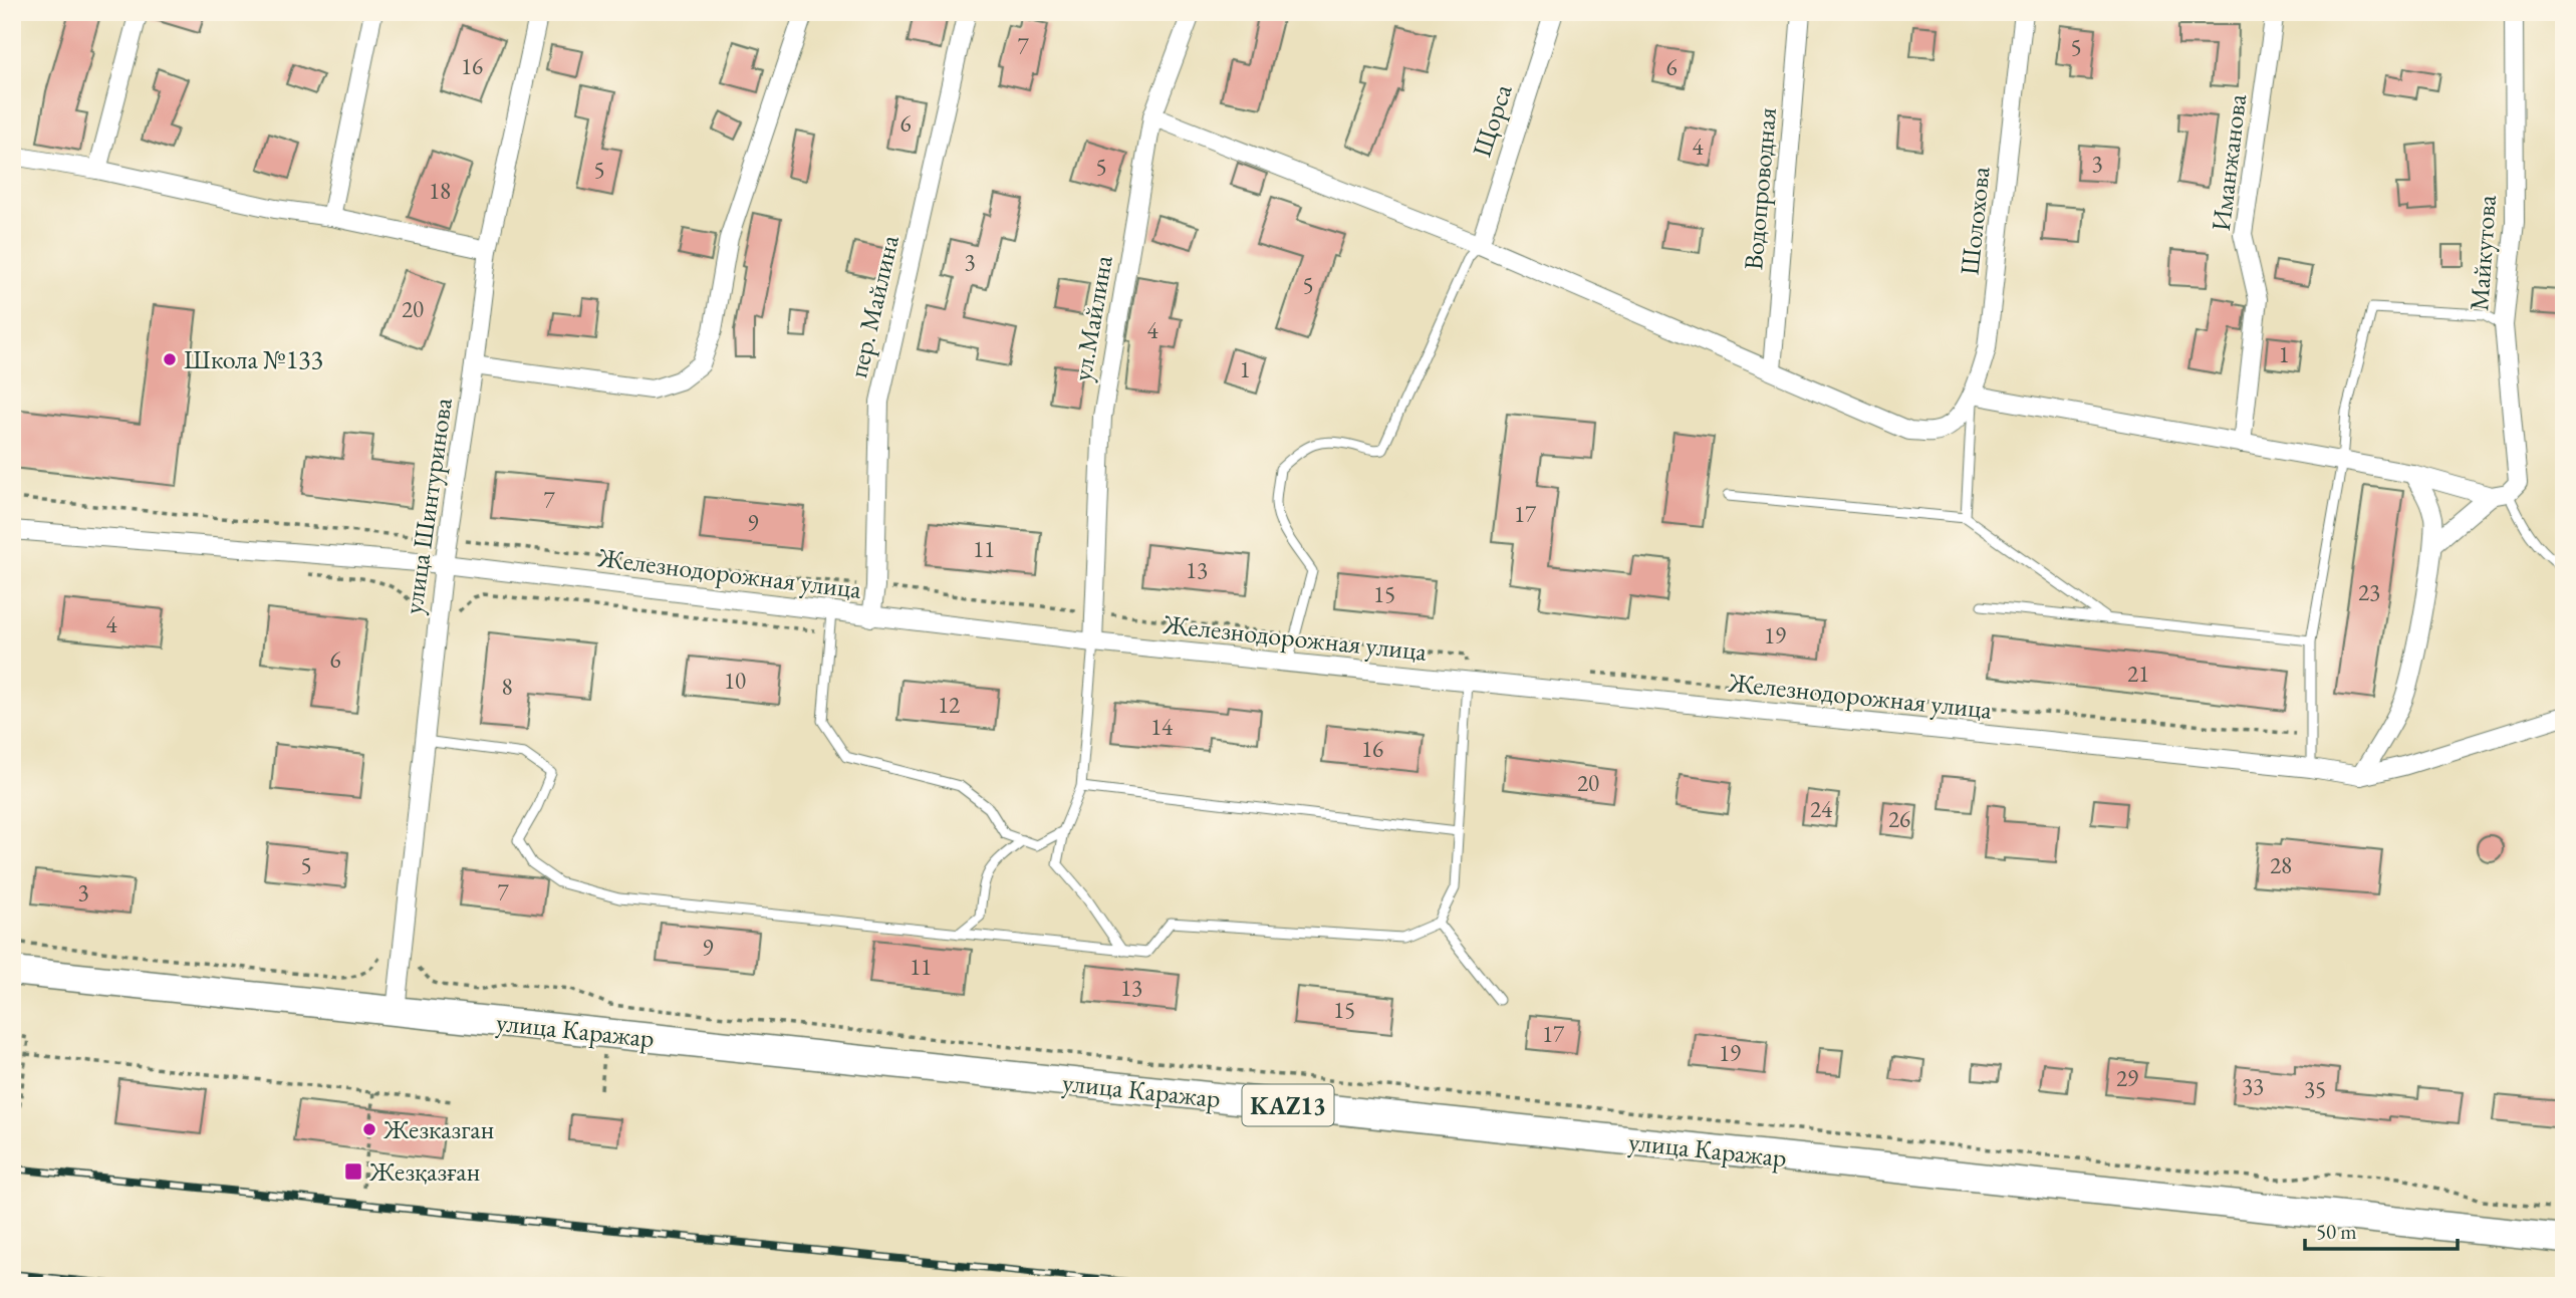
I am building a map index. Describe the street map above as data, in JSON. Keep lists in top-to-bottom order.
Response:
{
  "streets": {
    "main road": ["улица Каражар", "KAZ13"],
    "street": [
      "Щорса",
      "Иманжанова",
      "Водопроводная",
      "Шолохова",
      "Майкутова",
      "пер. Майлина",
      "ул.Майлина",
      "улица Шинтуринова",
      "Железнодорожная улица"
    ]
  },
  "crossings": [
    ["Водопроводная", "Шолохова"],
    ["пер. Майлина", "Железнодорожная улица"],
    ["ул.Майлина", "Железнодорожная улица"],
    ["улица Шинтуринова", "Железнодорожная улица"],
    ["улица Шинтуринова", "улица Каражар"]
  ],
  "places": {
    "other": ["Школа №133", "Жезказган"],
    "transit": ["Жезқазған"]
  },
  "house_numbers": [
    "7",
    "5",
    "16",
    "6",
    "6",
    "4",
    "3",
    "5",
    "5",
    "18",
    "3",
    "5",
    "20",
    "4",
    "1",
    "1",
    "7",
    "17",
    "9",
    "11",
    "13",
    "23",
    "15",
    "4",
    "19",
    "6",
    "21",
    "10",
    "8",
    "12",
    "14",
    "16",
    "20",
    "24",
    "26",
    "5",
    "28",
    "3",
    "7",
    "9",
    "11",
    "13",
    "15",
    "17",
    "19",
    "29",
    "33",
    "35"
  ],
  "scale_bar": "50 m"
}
